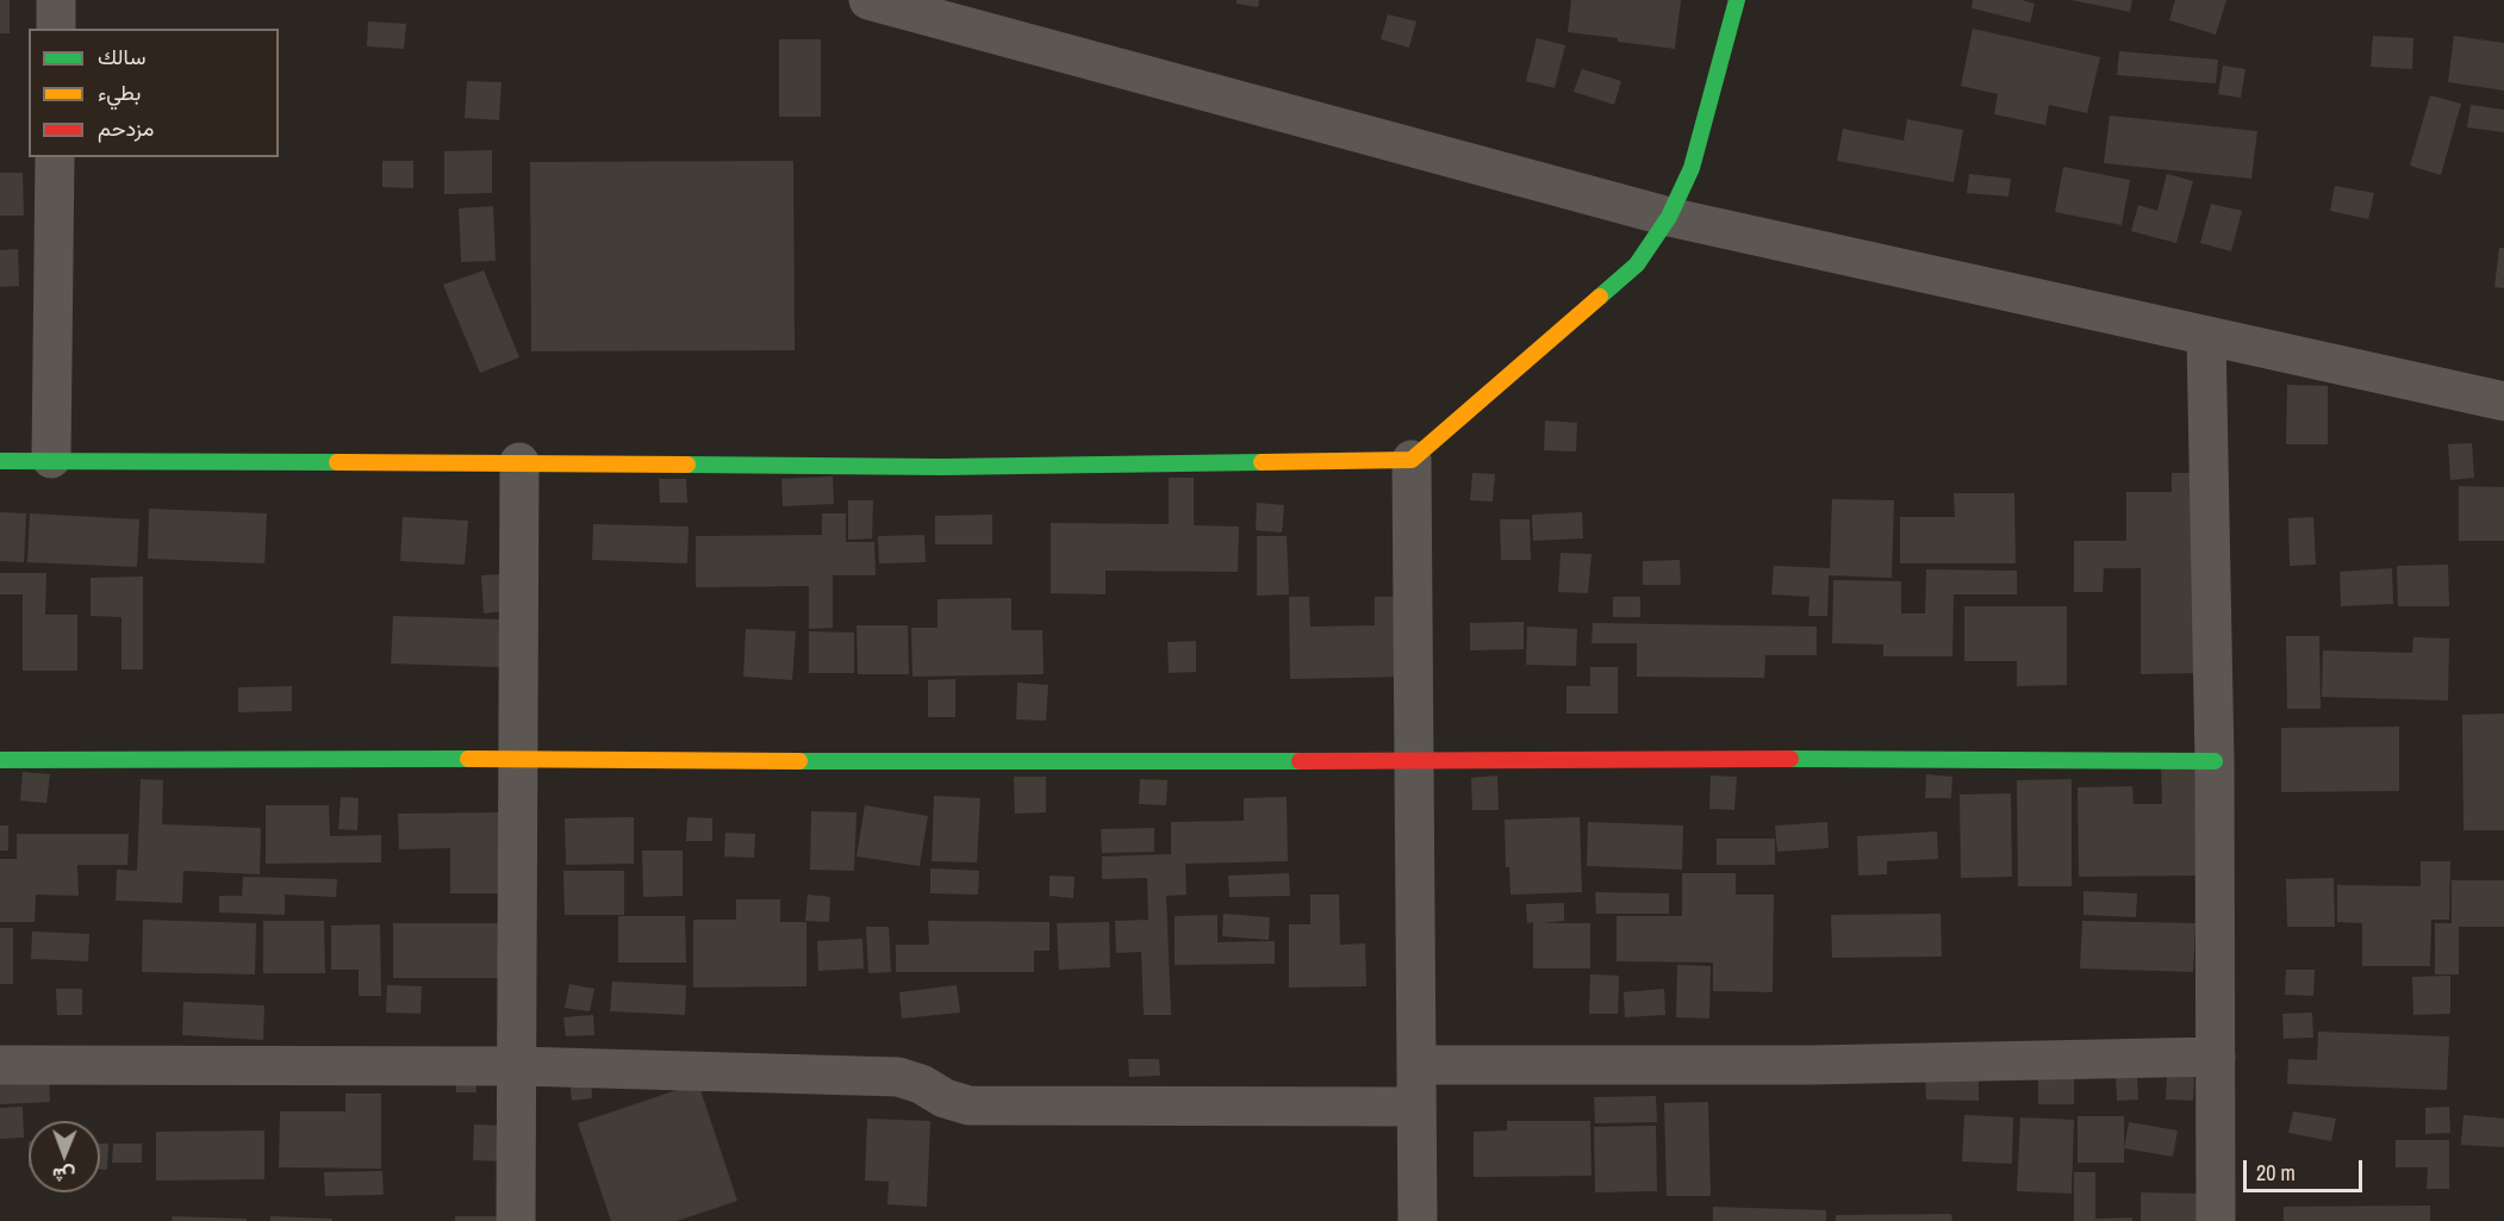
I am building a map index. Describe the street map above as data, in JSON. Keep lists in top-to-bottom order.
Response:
{
  "legend": ["سالك", "بطيء", "مزدحم"],
  "scale_bar": "20 m",
  "north": "bottom"
}
